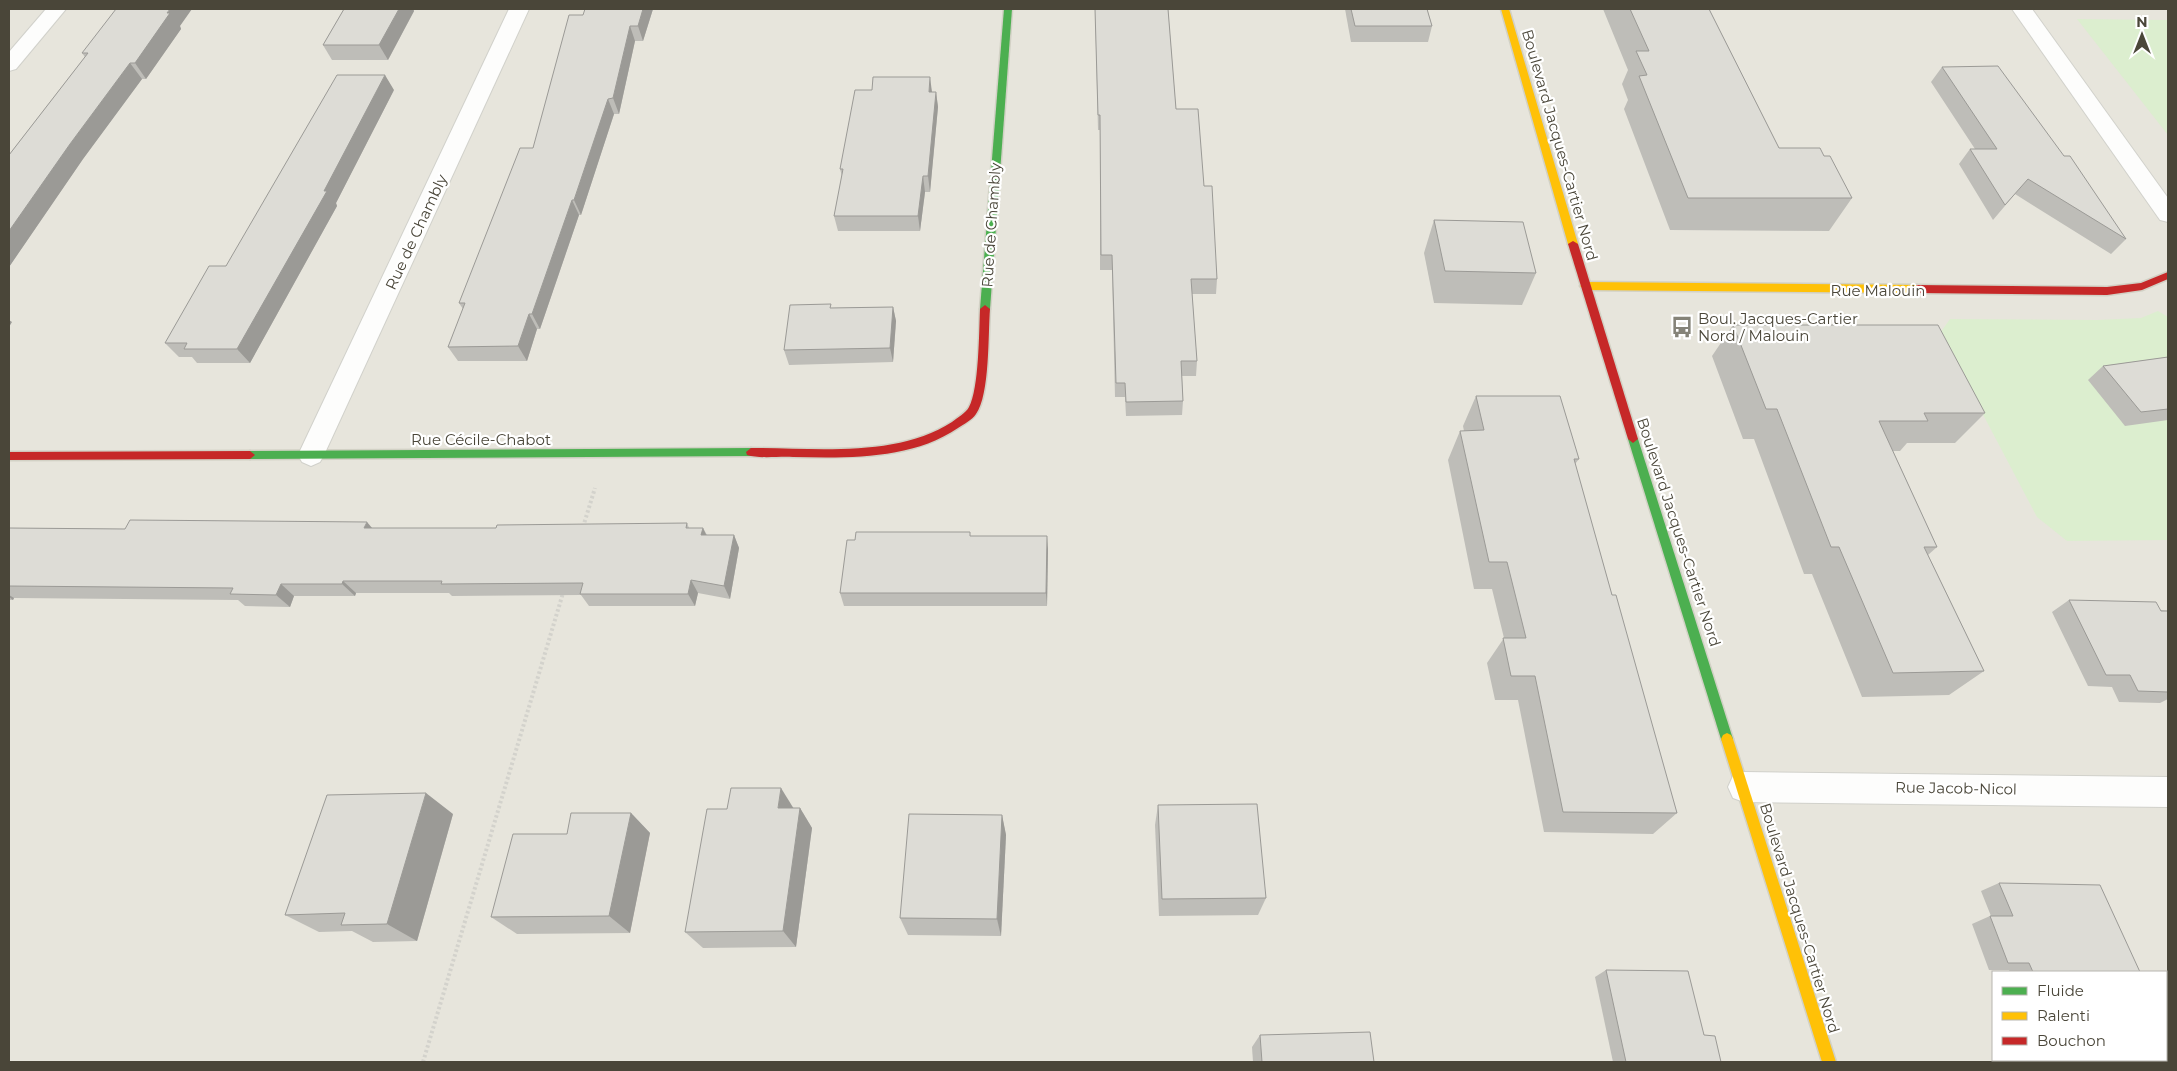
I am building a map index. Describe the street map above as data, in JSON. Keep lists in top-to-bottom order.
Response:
{
  "streets": {
    "street": [
      "Boulevard Jacques-Cartier Nord",
      "Rue de Chambly",
      "Rue Malouin",
      "Rue Cécile-Chabot",
      "Rue Jacob-Nicol"
    ]
  },
  "crossings": [
    ["Boulevard Jacques-Cartier Nord", "Rue Malouin"],
    ["Boulevard Jacques-Cartier Nord", "Rue Jacob-Nicol"],
    ["Rue de Chambly", "Rue Cécile-Chabot"]
  ],
  "places": {
    "bus stop": ["Boul. Jacques-Cartier Nord / Malouin"]
  },
  "legend": ["Fluide", "Ralenti", "Bouchon"],
  "north": "top"
}
